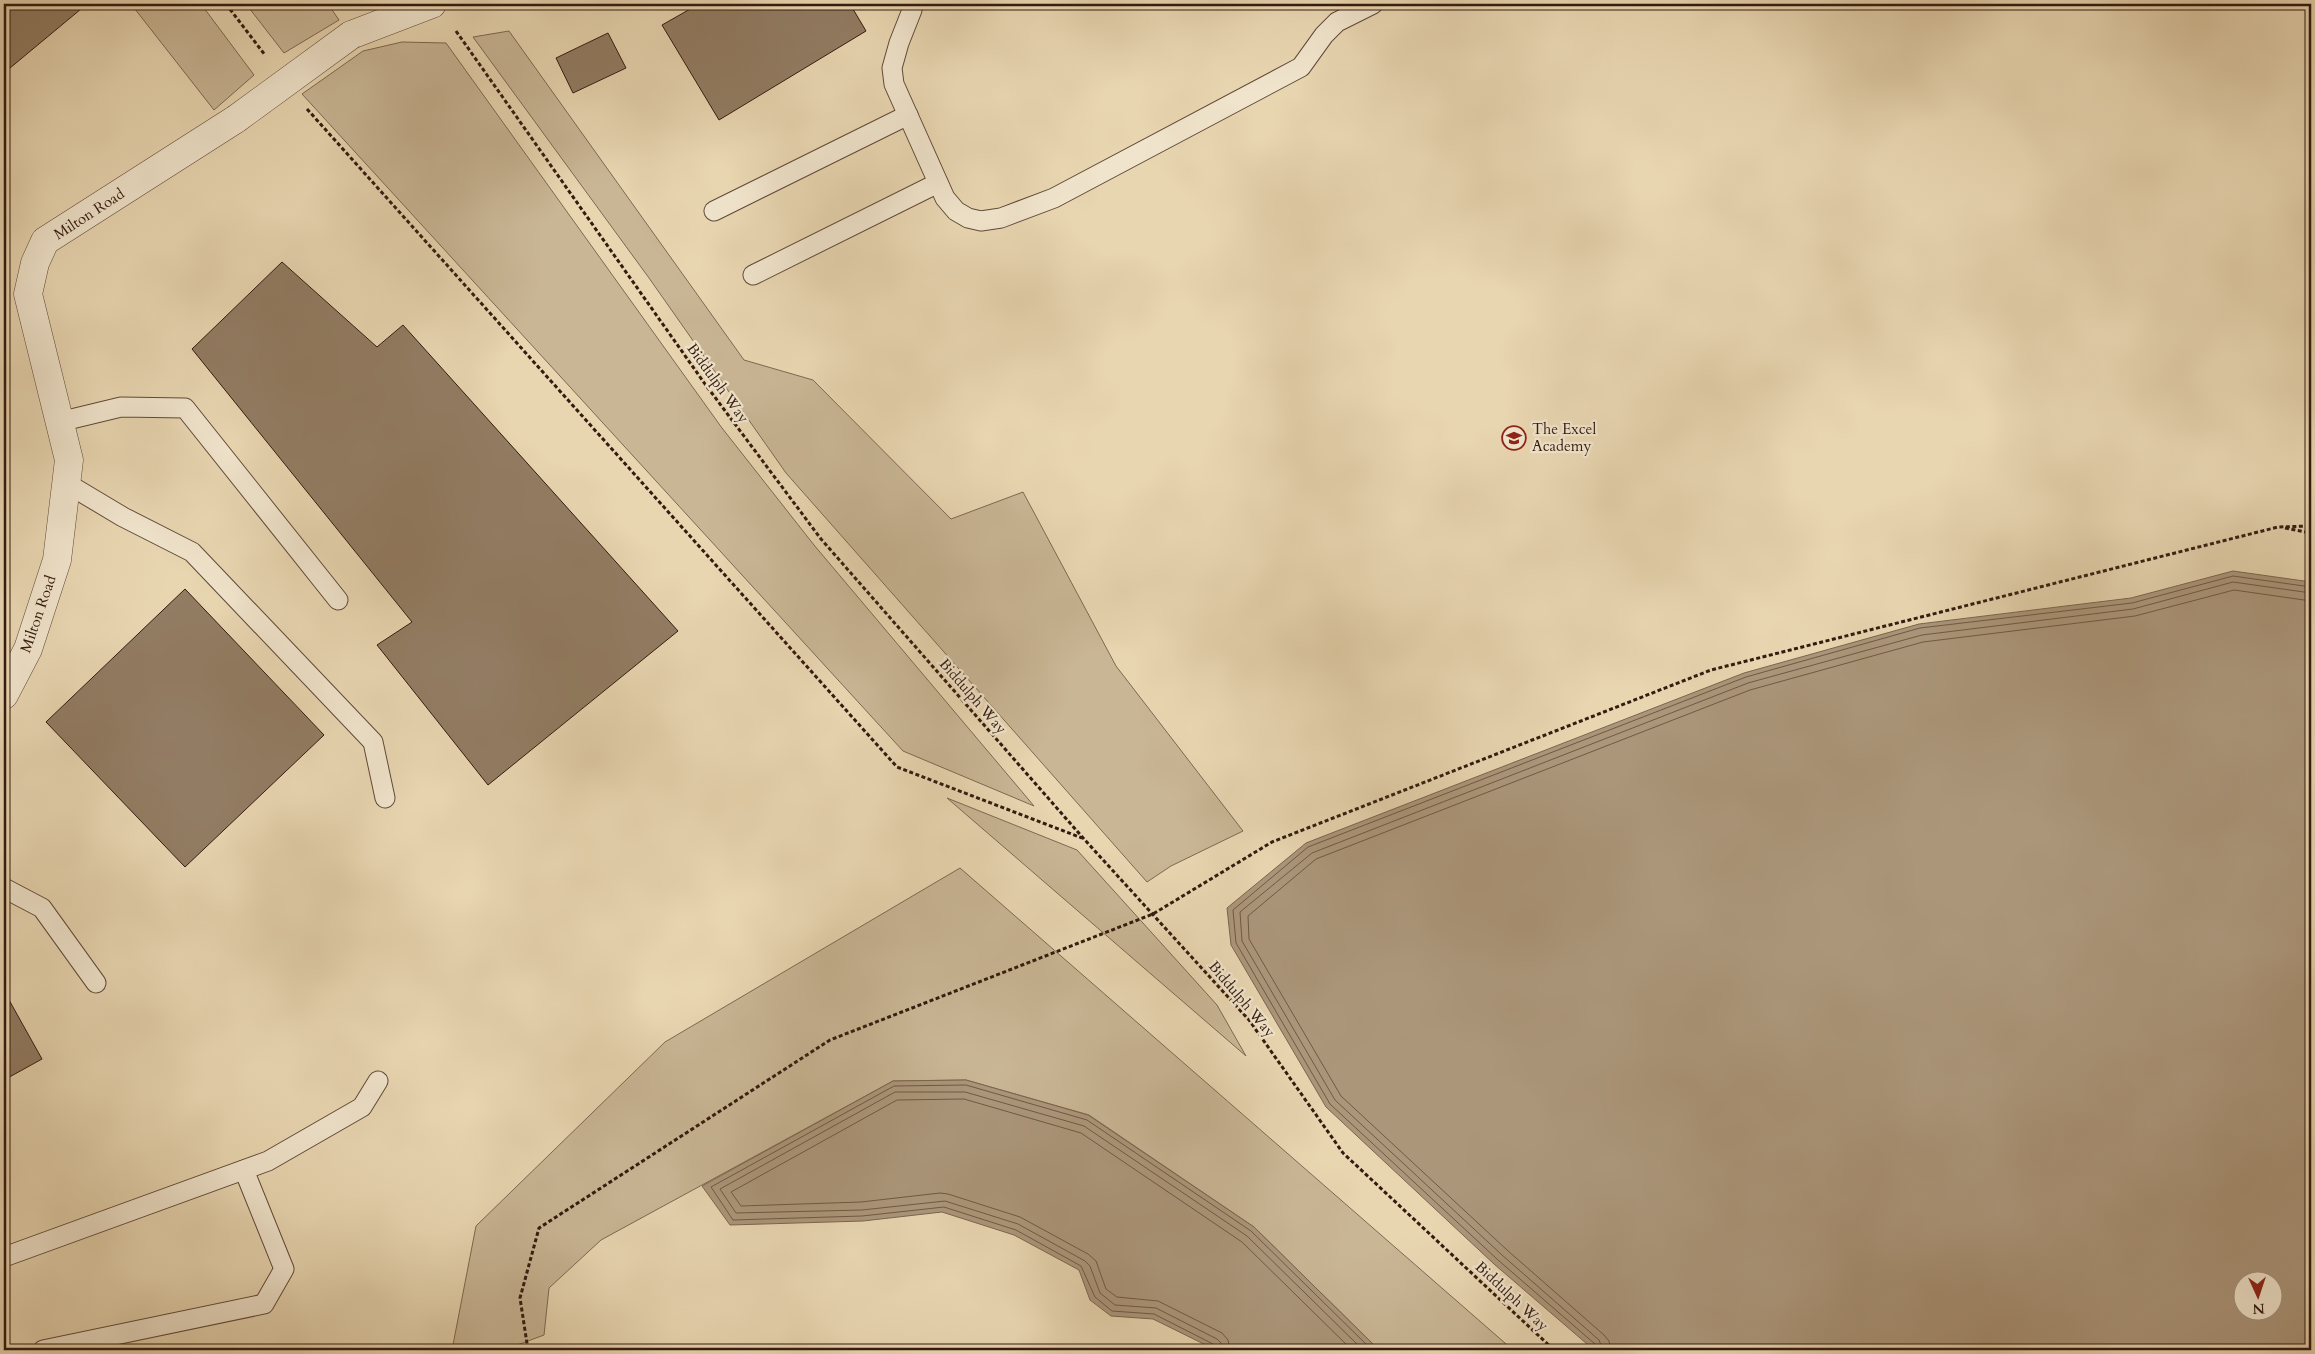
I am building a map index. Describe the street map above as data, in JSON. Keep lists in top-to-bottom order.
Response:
{
  "streets": {
    "street": ["Milton Road"],
    "path": ["Biddulph Way"]
  },
  "places": {
    "school or university": ["The Excel Academy"]
  },
  "north": "bottom"
}
